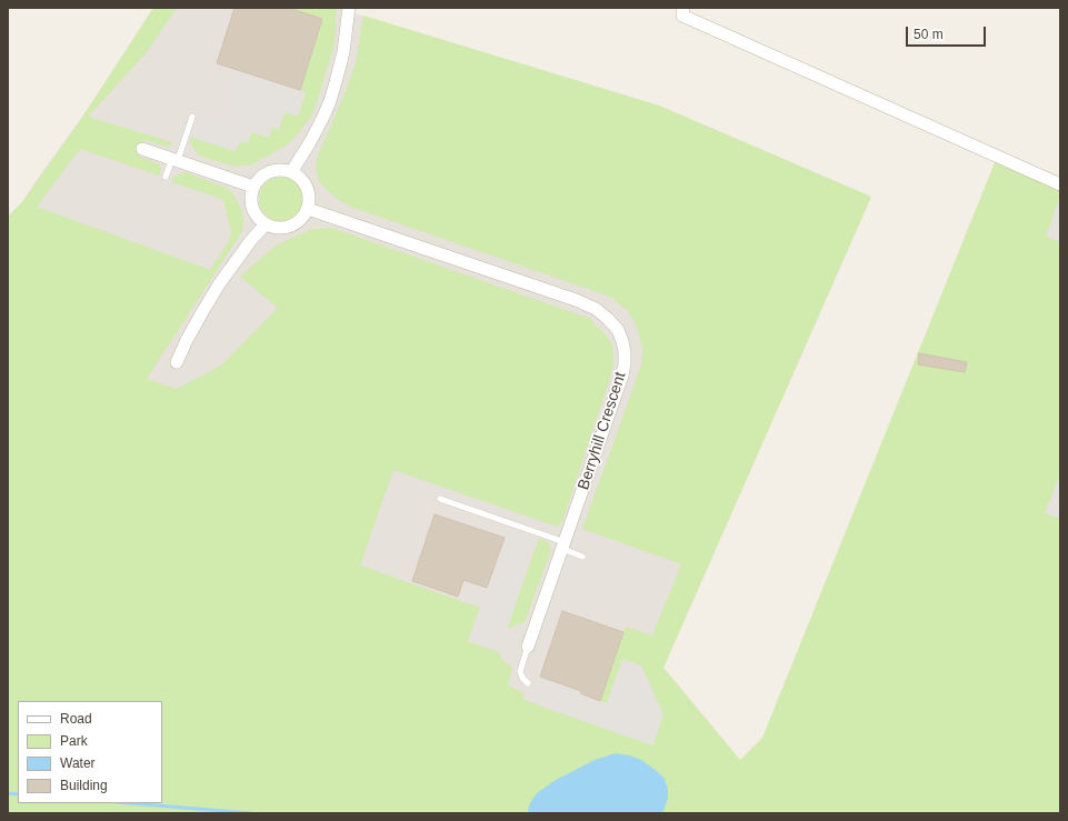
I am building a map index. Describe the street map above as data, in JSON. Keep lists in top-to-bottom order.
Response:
{
  "streets": {
    "street": ["Berryhill Crescent"]
  },
  "legend": [
    "Road",
    "Park",
    "Water",
    "Building"
  ],
  "scale_bar": "50 m"
}
